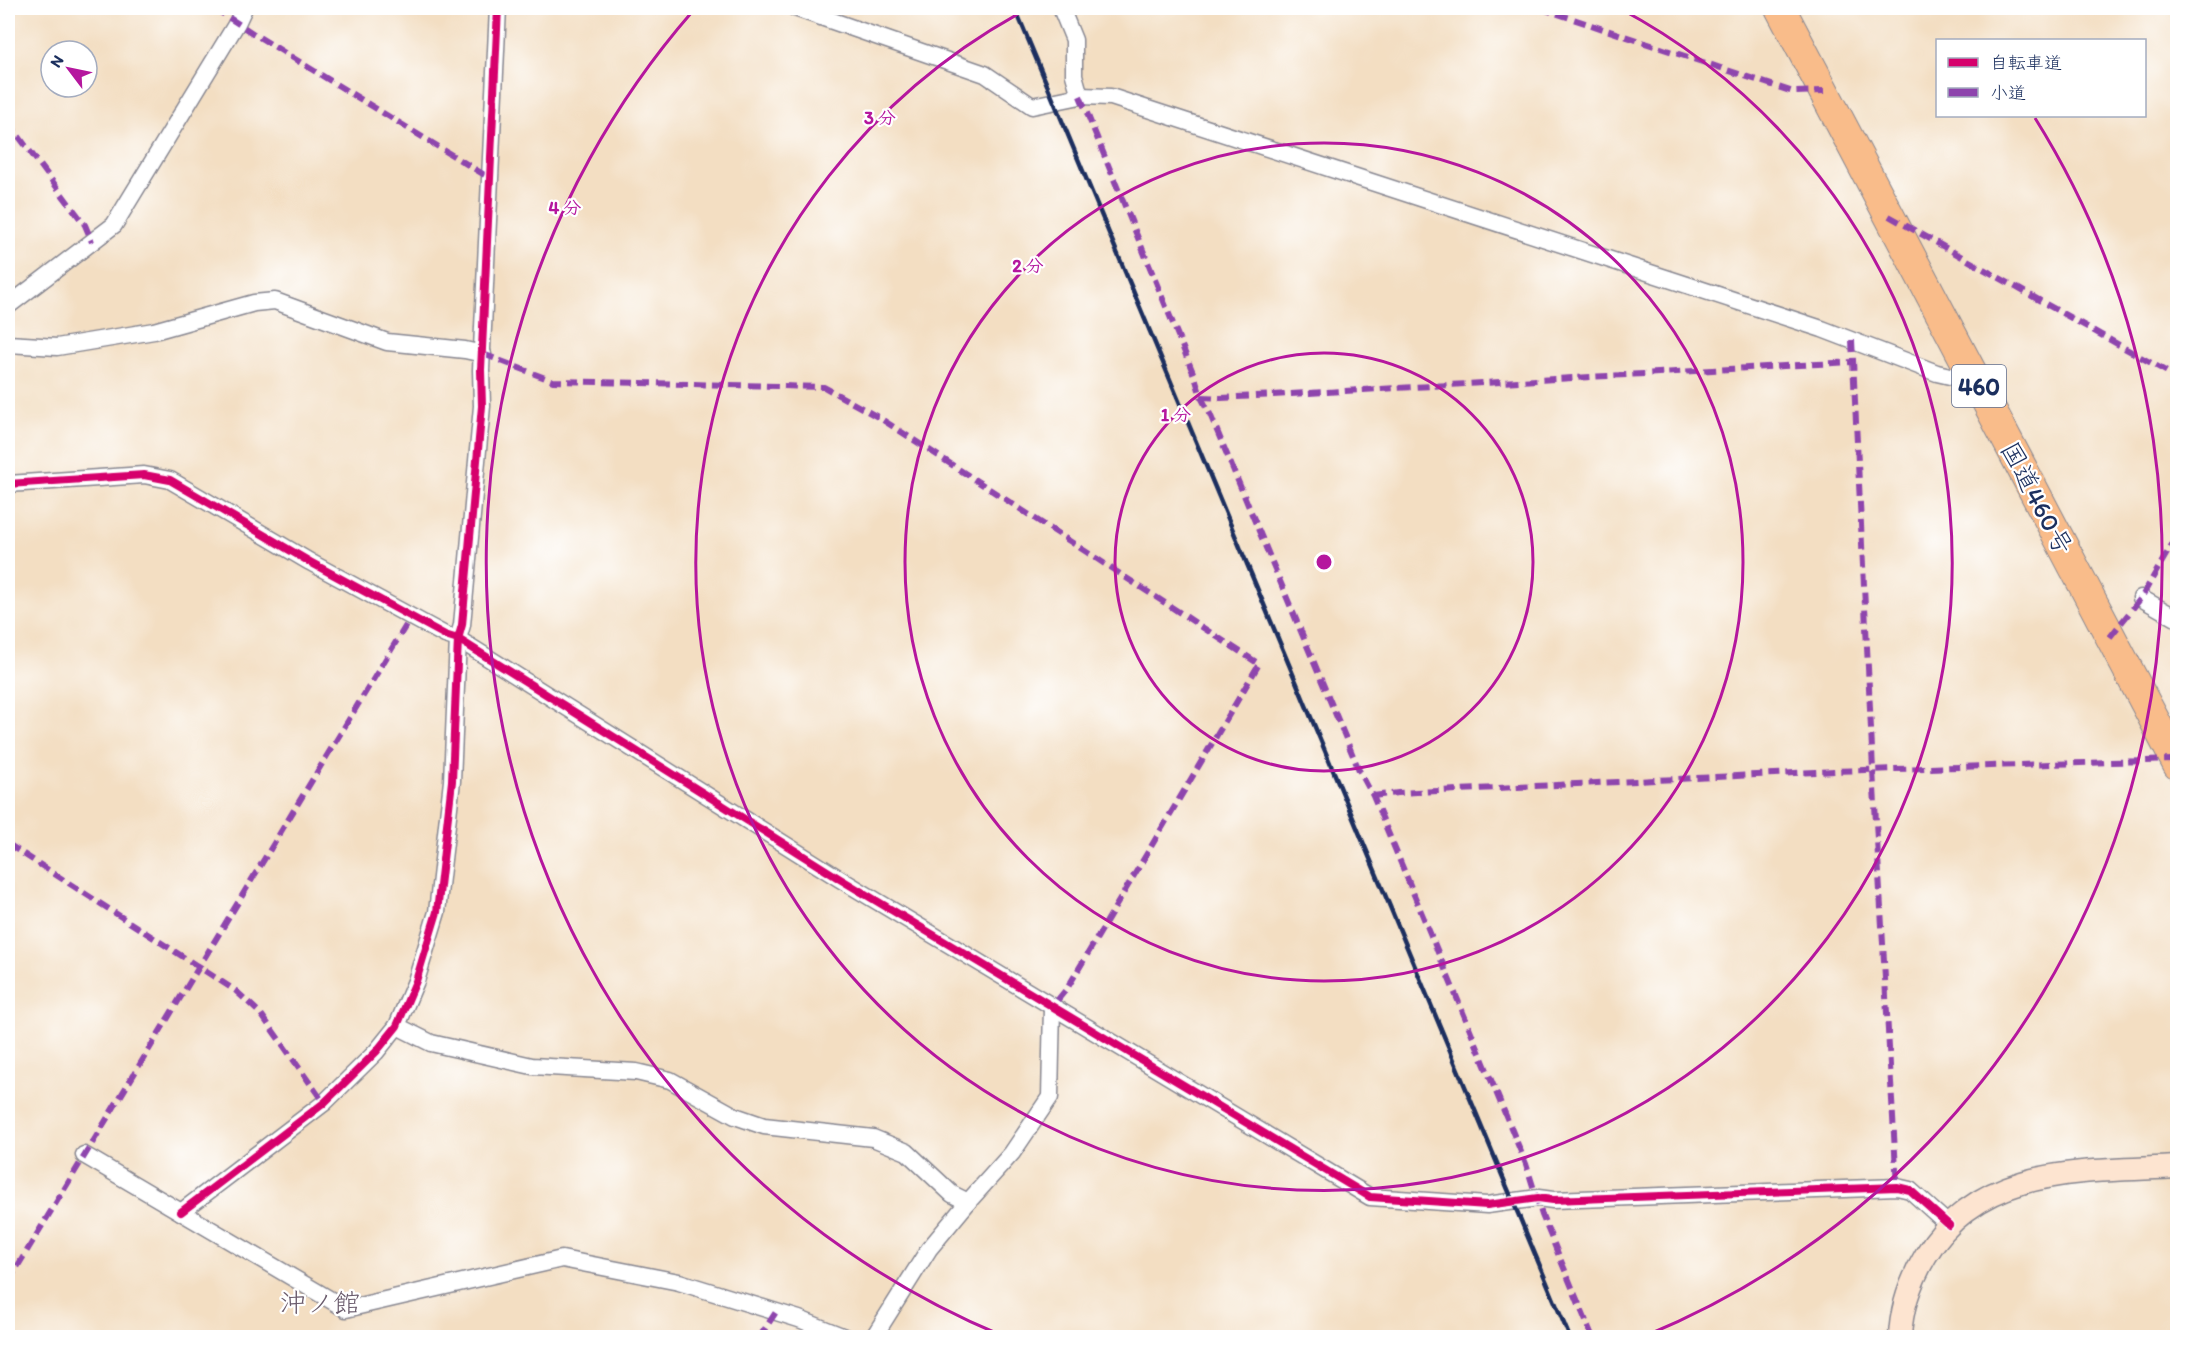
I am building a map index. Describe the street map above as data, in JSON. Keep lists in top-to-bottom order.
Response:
{
  "streets": {
    "highway": ["460", "国道460号"]
  },
  "districts": ["沖ノ館"],
  "legend": ["自転車道", "小道"],
  "north": "top left",
  "rings": [
    "3 分",
    "4 分",
    "2 分",
    "1 分"
  ]
}
